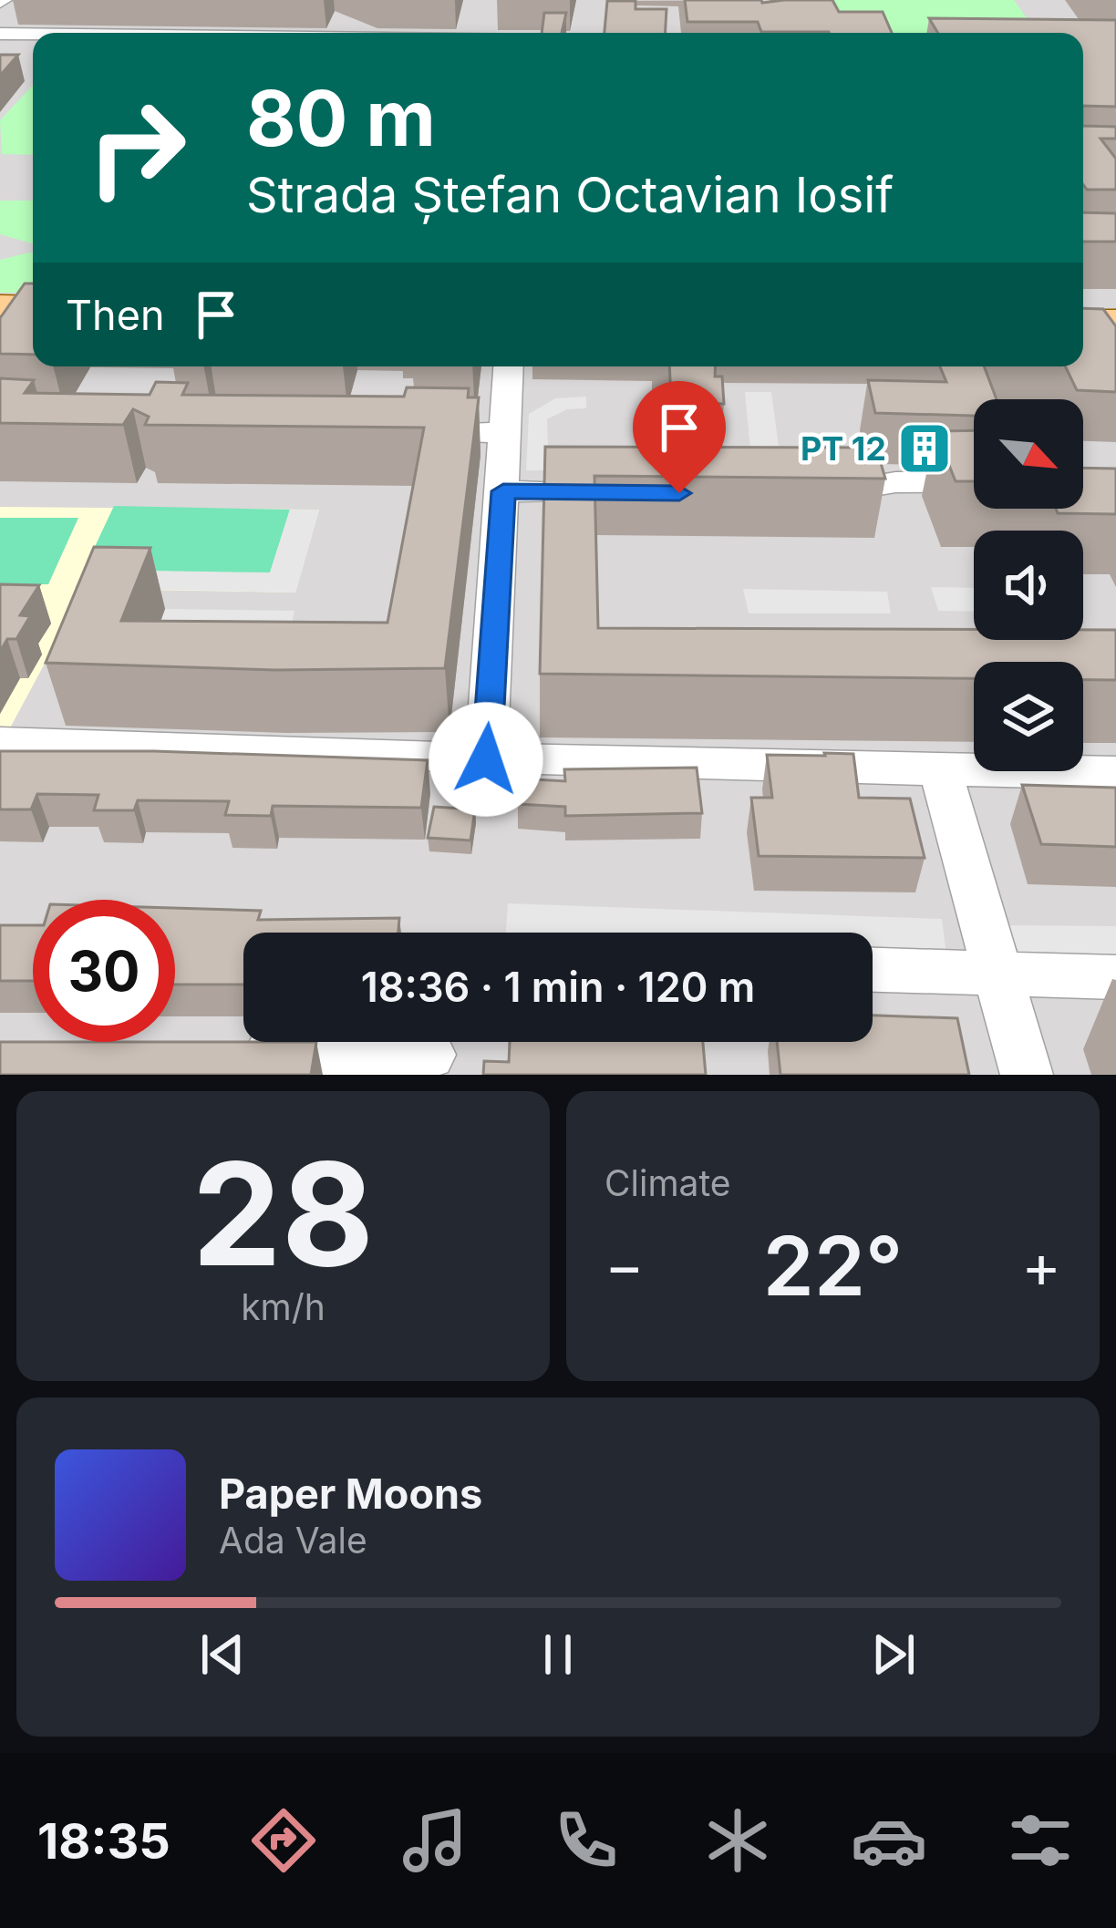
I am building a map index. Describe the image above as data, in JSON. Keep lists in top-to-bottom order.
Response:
{
  "places": {
    "building": ["PT 12"]
  },
  "north": "bottom right",
  "page": {
    "turn": ["80 m", "Strada Ștefan Octavian Iosif"],
    "then": "Then",
    "limit": "30",
    "trip": "18:36 · 1 min · 120 m",
    "tile": [
      ["28", "km/h"],
      "Climate"
    ],
    "heat": ["−", "22°", "+"],
    "song": ["Paper Moons", "Ada Vale"],
    "tabs": "18:35"
  }
}
